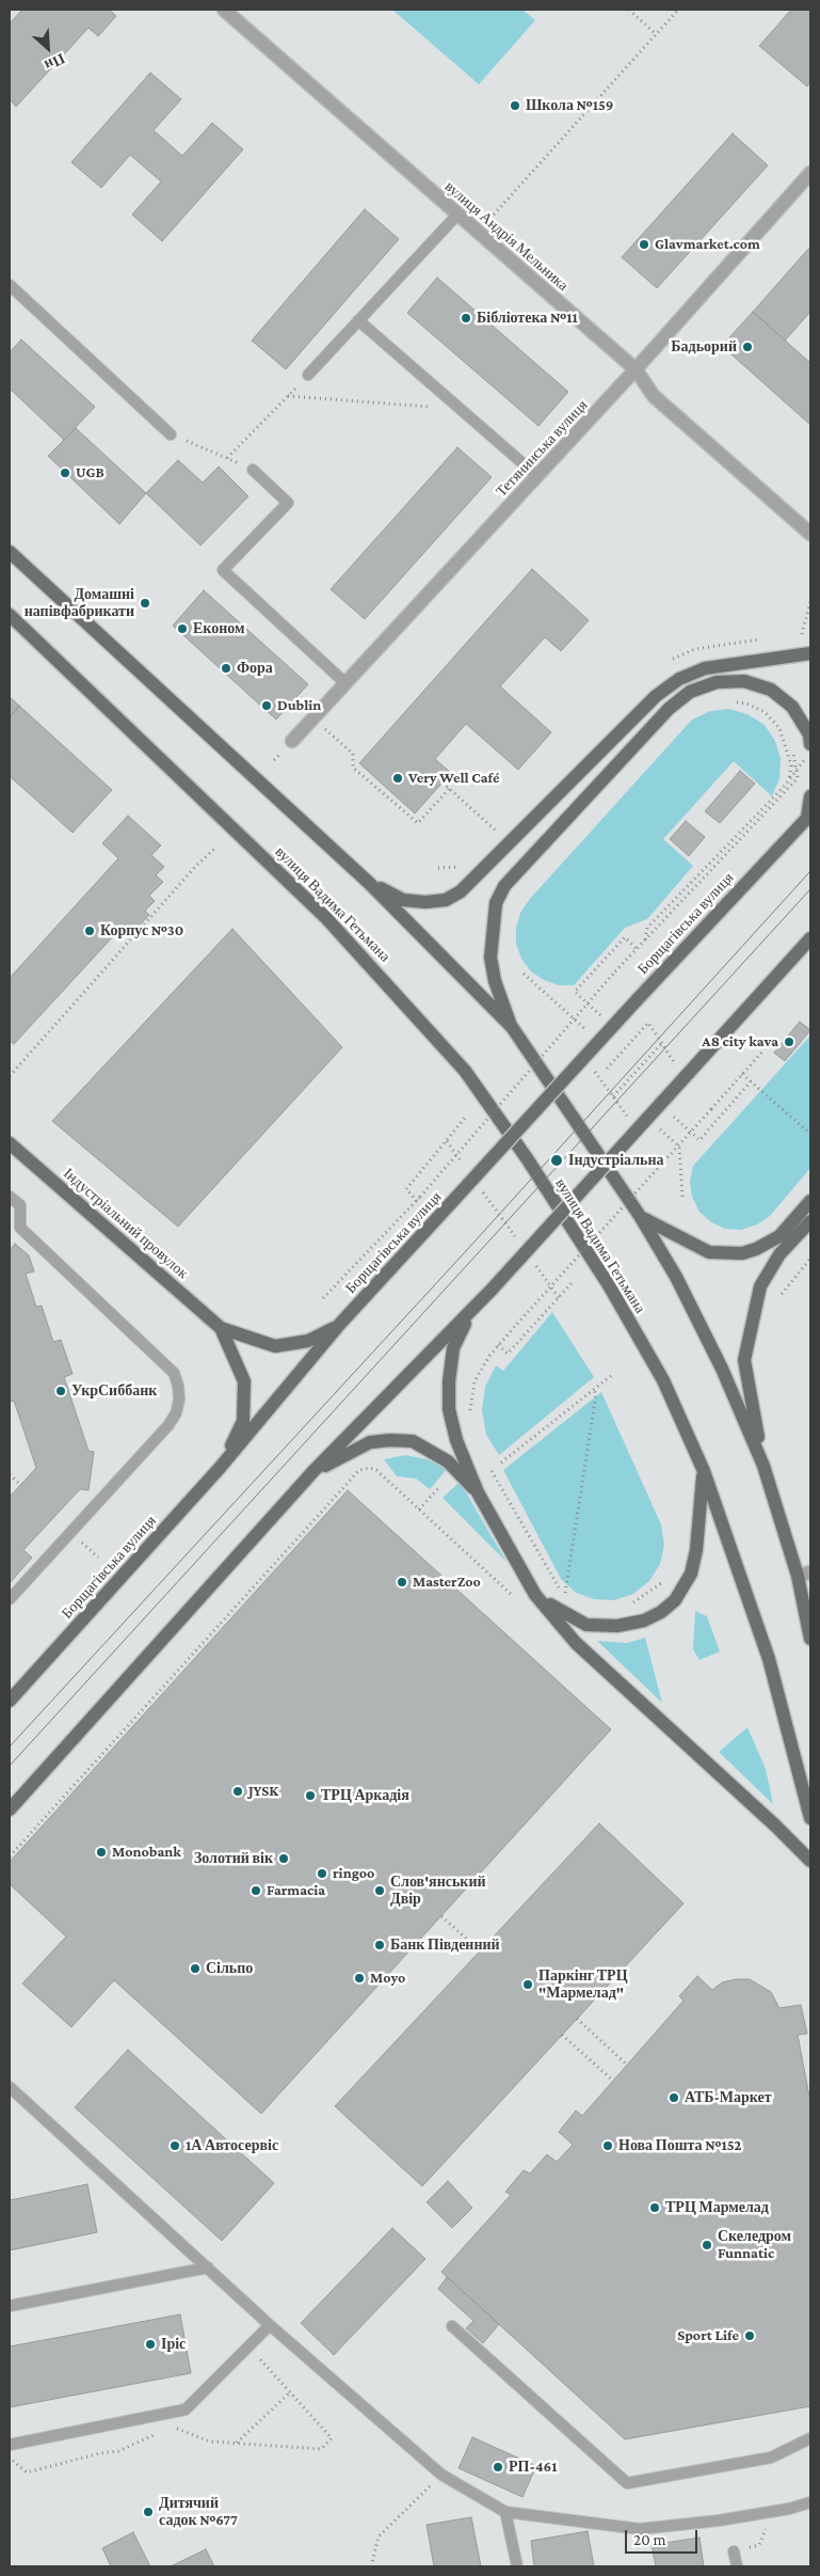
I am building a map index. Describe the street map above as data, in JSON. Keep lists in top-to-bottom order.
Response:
{
  "streets": {
    "main road": ["вулиця Вадима Гетьмана", "Борщагівська вулиця", "Індустріальний провулок"],
    "street": ["вулиця Андрія Мельника", "Тетянинська вулиця"]
  },
  "crossings": [
    ["вулиця Андрія Мельника", "Тетянинська вулиця"],
    ["Борщагівська вулиця", "Індустріальний провулок"]
  ],
  "places": [
    "Школа №159",
    "Glavmarket.com",
    "Бібліотека №11",
    "Бадьорий",
    "UGB",
    "Домашні напівфабрикати",
    "Економ",
    "Фора",
    "Dublin",
    "Very Well Café",
    "Корпус №30",
    "A8 city kava",
    "Індустріальна",
    "УкрСиббанк",
    "MasterZoo",
    "JYSK",
    "ТРЦ Аркадія",
    "Monobank",
    "Золотий вік",
    "ringoo",
    "Farmacia",
    "Слов'янський Двір",
    "Банк Південний",
    "Сільпо",
    "Moyo",
    "Паркінг ТРЦ \"Мармелад\"",
    "АТБ-Маркет",
    "1А Автосервіс",
    "Нова Пошта №152",
    "ТРЦ Мармелад",
    "Скеледром Funnatic",
    "Sport Life",
    "Іріс",
    "РП-461",
    "Дитячий садок №677"
  ],
  "scale_bar": "20 m",
  "north": "bottom right"
}
